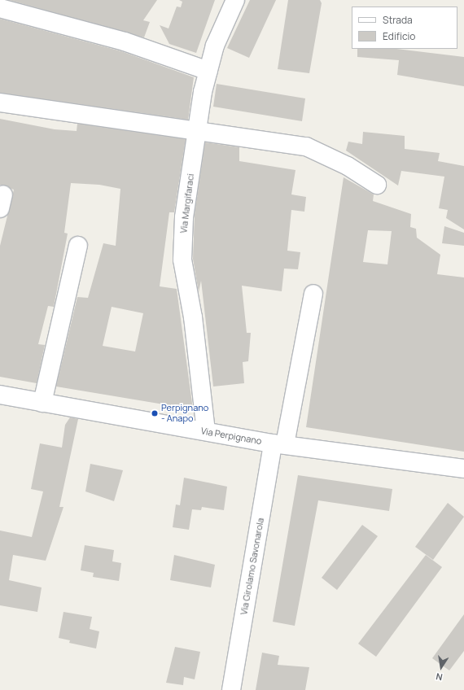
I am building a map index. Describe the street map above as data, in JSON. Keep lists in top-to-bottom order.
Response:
{
  "streets": {
    "street": ["Via Margifaraci", "Via Perpignano", "Via Girolamo Savonarola"]
  },
  "crossings": [
    ["Via Margifaraci", "Via Perpignano"],
    ["Via Perpignano", "Via Girolamo Savonarola"]
  ],
  "places": ["Perpignano - Anapo"],
  "legend": ["Strada", "Edificio"],
  "north": "bottom"
}
